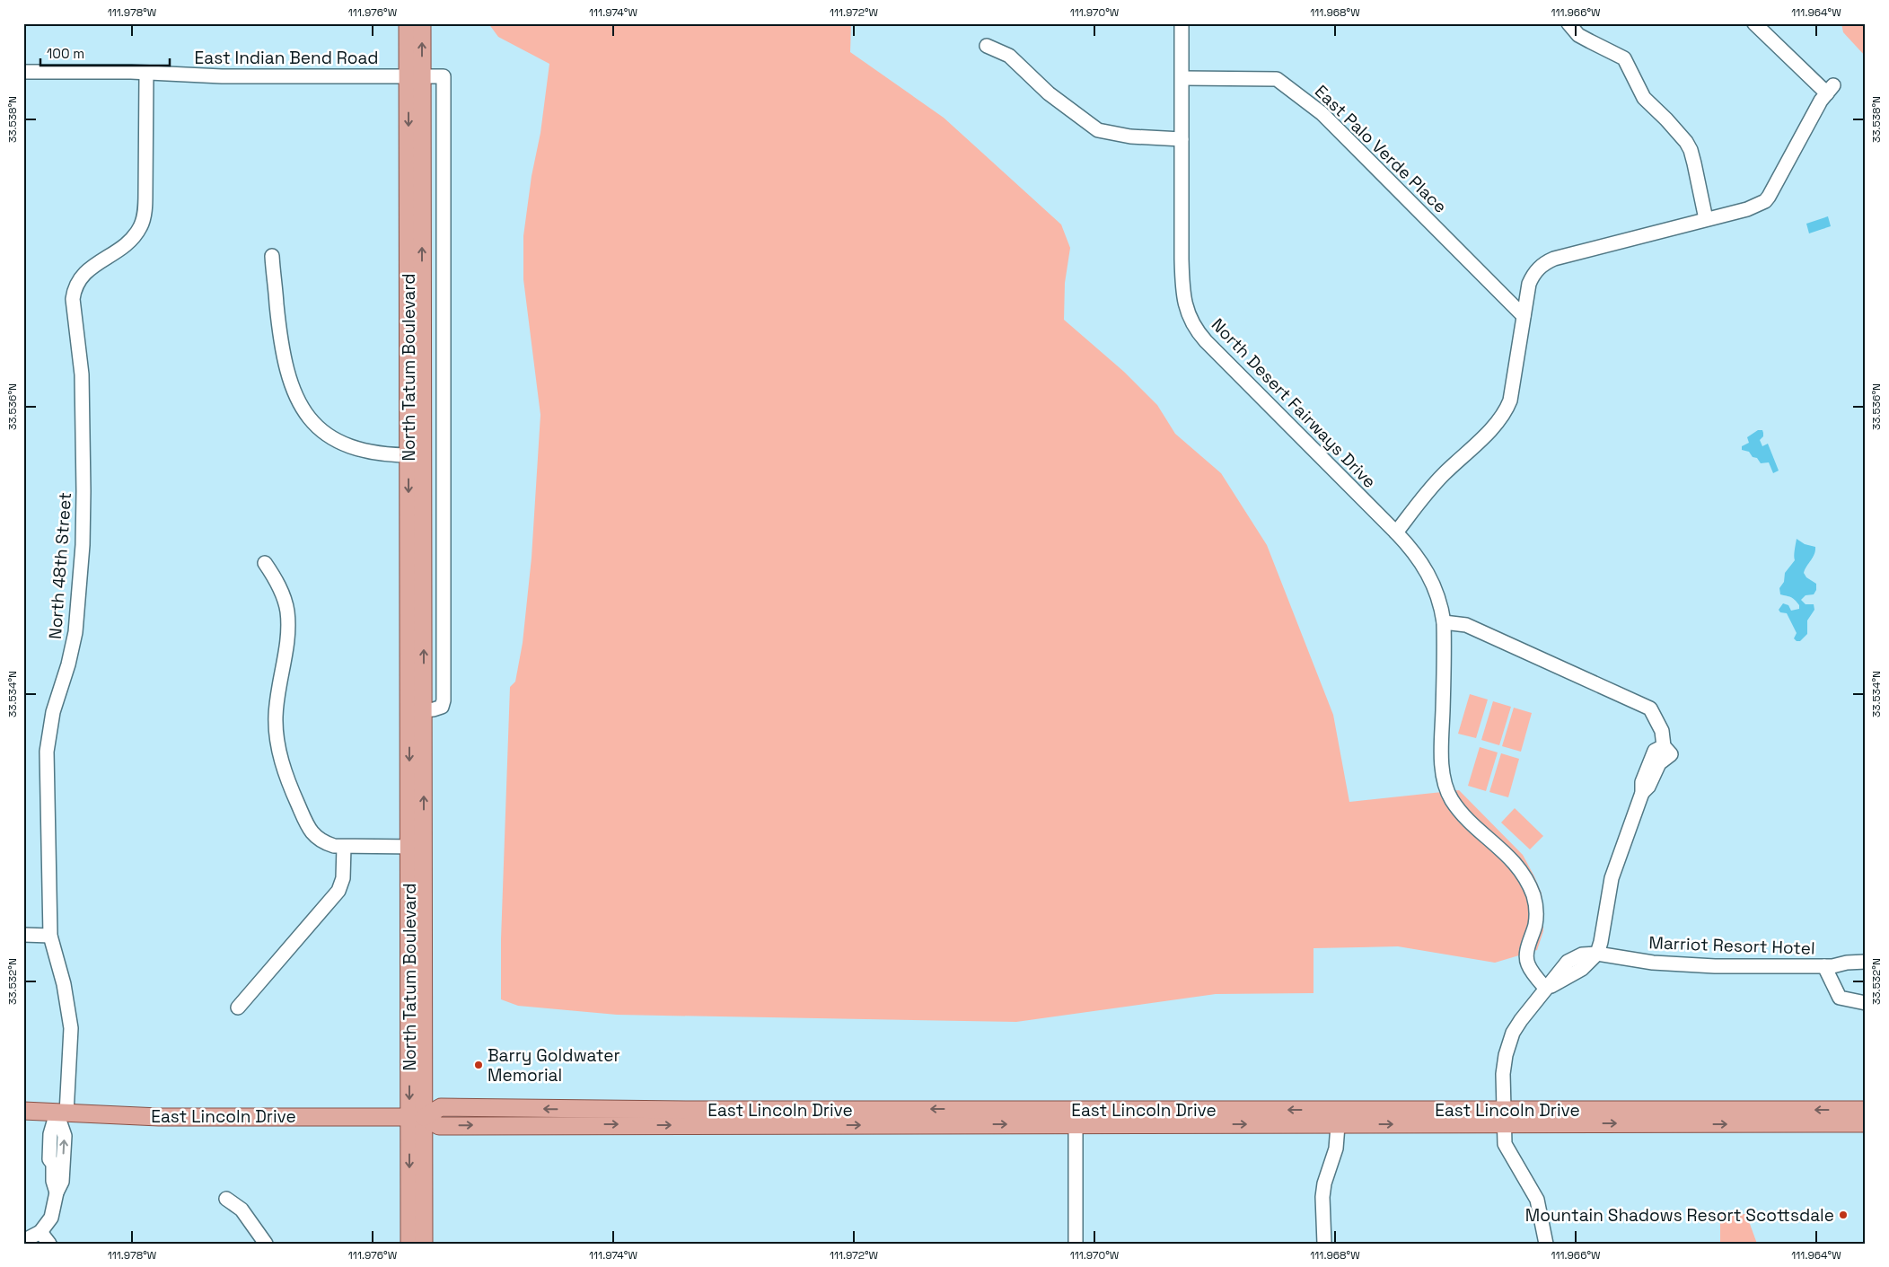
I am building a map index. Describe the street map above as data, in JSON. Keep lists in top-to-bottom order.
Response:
{
  "streets": {
    "main road": ["North Tatum Boulevard", "East Lincoln Drive"],
    "street": [
      "East Indian Bend Road",
      "East Palo Verde Place",
      "North Desert Fairways Drive",
      "North 48th Street",
      "Marriot Resort Hotel"
    ]
  },
  "crossings": [
    ["East Indian Bend Road", "North Tatum Boulevard"],
    ["East Indian Bend Road", "North 48th Street"],
    ["East Palo Verde Place", "North Desert Fairways Drive"],
    ["North Tatum Boulevard", "East Lincoln Drive"],
    ["North 48th Street", "East Lincoln Drive"]
  ],
  "places": ["Barry Goldwater Memorial", "Mountain Shadows Resort Scottsdale"],
  "scale_bar": "100 m",
  "coordinates": [
    "111.978°W",
    "111.976°W",
    "111.974°W",
    "111.972°W",
    "111.970°W",
    "111.968°W",
    "111.966°W",
    "111.964°W",
    "33.538°N",
    "33.536°N",
    "33.534°N",
    "33.532°N"
  ]
}
